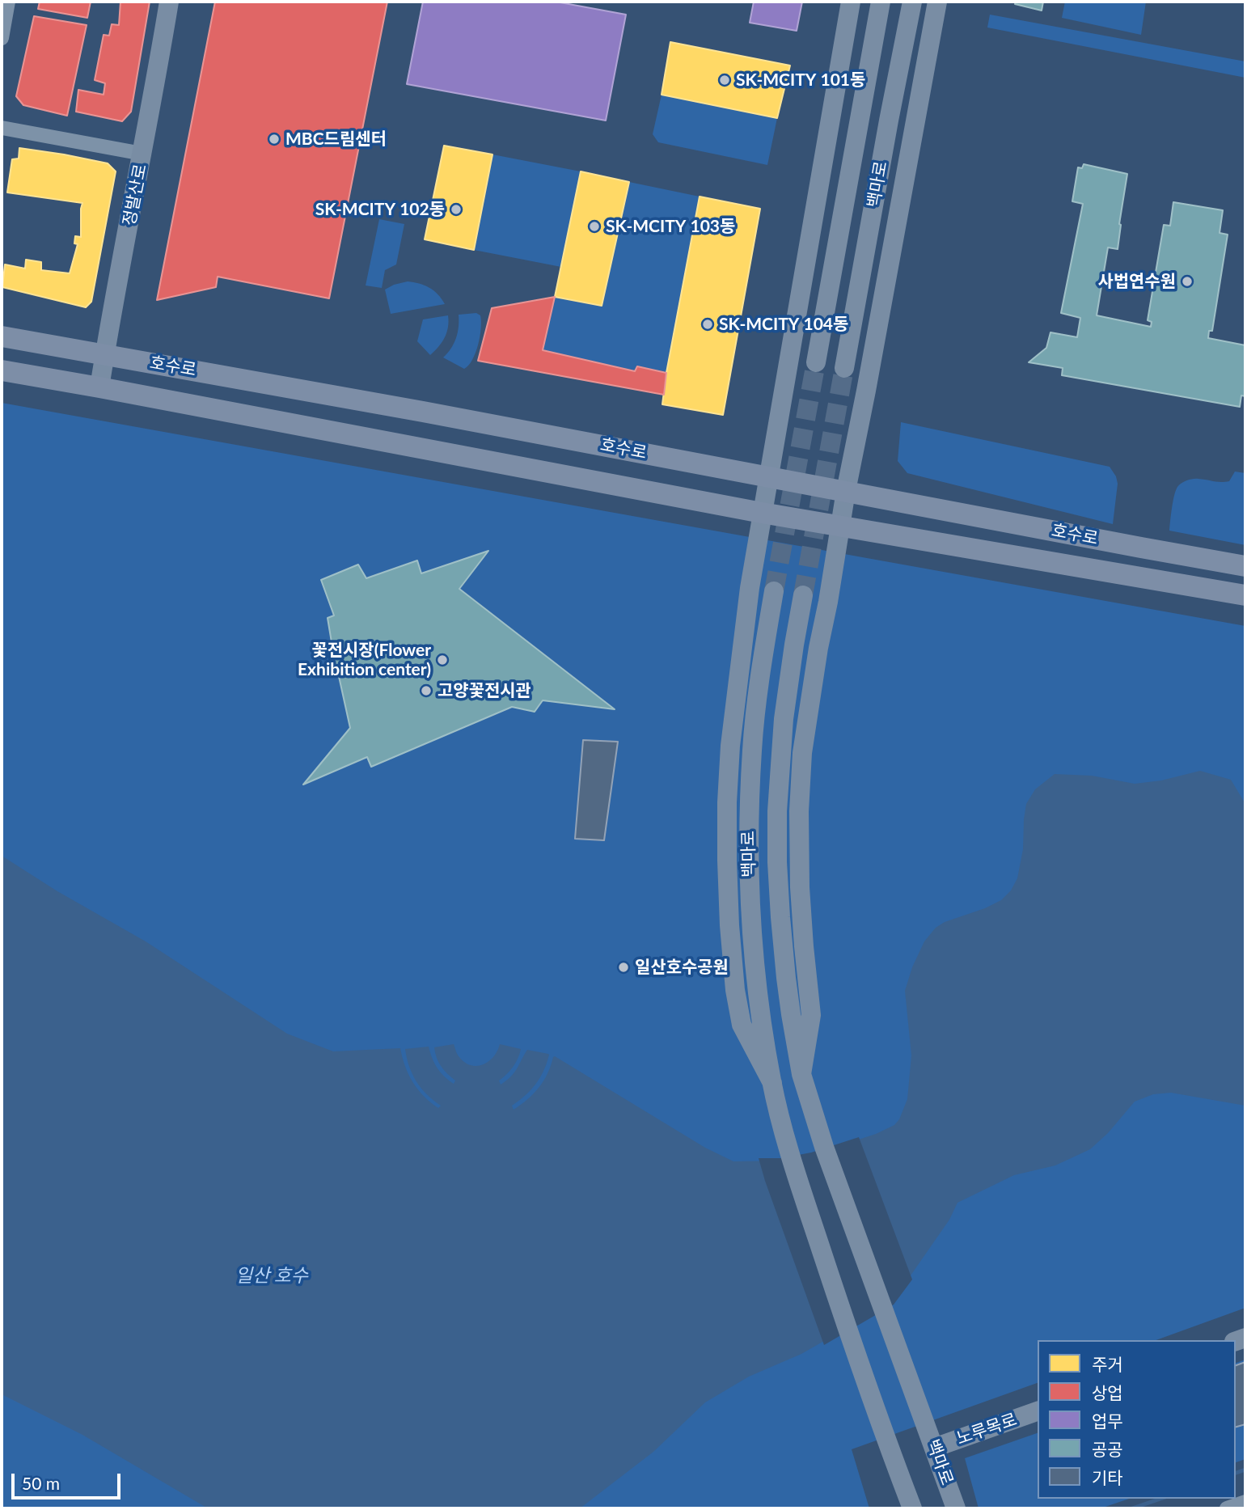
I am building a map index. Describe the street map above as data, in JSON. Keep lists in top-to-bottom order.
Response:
{
  "streets": {
    "main road": [
      "백마로",
      "정발산로",
      "호수로",
      "노루목로"
    ]
  },
  "crossings": [
    ["백마로", "노루목로"],
    ["정발산로", "호수로"]
  ],
  "water": ["일산 호수"],
  "places": [
    "SK-MCITY 101동",
    "MBC드림센터",
    "SK-MCITY 102동",
    "SK-MCITY 103동",
    "사법연수원",
    "SK-MCITY 104동",
    "꽃전시장(Flower Exhibition center)",
    "고양꽃전시관",
    "일산호수공원"
  ],
  "legend": [
    "주거",
    "상업",
    "업무",
    "공공",
    "기타"
  ],
  "scale_bar": "50 m"
}
